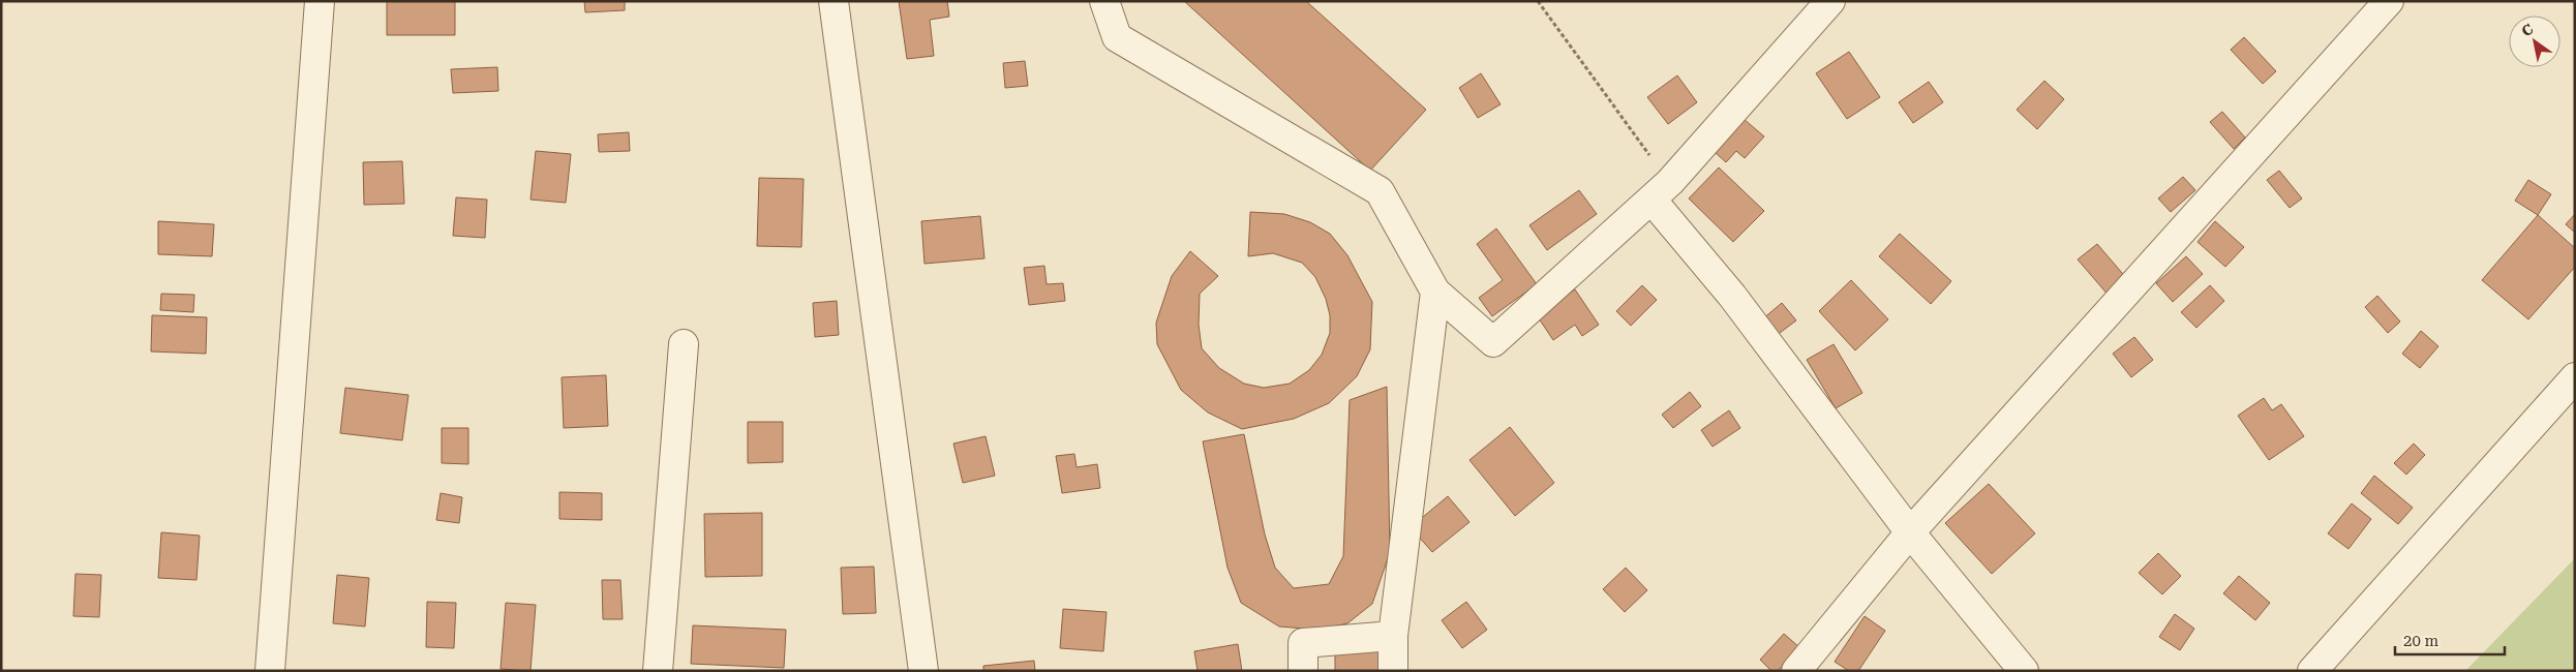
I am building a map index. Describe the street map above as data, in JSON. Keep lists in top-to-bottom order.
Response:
{
  "scale_bar": "20 m",
  "north": "top left"
}
